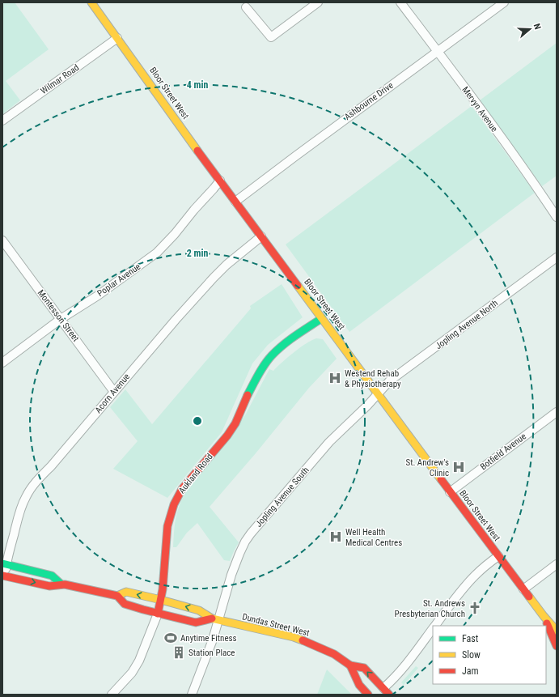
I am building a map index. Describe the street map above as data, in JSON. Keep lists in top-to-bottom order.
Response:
{
  "streets": {
    "main road": ["Bloor Street West", "Aukland Road", "Dundas Street West"],
    "street": [
      "Wilmar Road",
      "Ashbourne Drive",
      "Mervyn Avenue",
      "Poplar Avenue",
      "Montesson Street",
      "Jopling Avenue North",
      "Acorn Avenue",
      "Botfield Avenue",
      "Jopling Avenue South"
    ]
  },
  "crossings": [
    ["Wilmar Road", "Bloor Street West"],
    ["Bloor Street West", "Ashbourne Drive"],
    ["Bloor Street West", "Poplar Avenue"],
    ["Bloor Street West", "Jopling Avenue North"],
    ["Bloor Street West", "Acorn Avenue"],
    ["Bloor Street West", "Botfield Avenue"],
    ["Bloor Street West", "Aukland Road"],
    ["Bloor Street West", "Jopling Avenue South"],
    ["Ashbourne Drive", "Mervyn Avenue"],
    ["Poplar Avenue", "Montesson Street"],
    ["Montesson Street", "Acorn Avenue"],
    ["Jopling Avenue North", "Jopling Avenue South"],
    ["Acorn Avenue", "Dundas Street West"],
    ["Aukland Road", "Dundas Street West"],
    ["Jopling Avenue South", "Dundas Street West"]
  ],
  "places": {
    "hospital": ["Westend Rehab & Physiotherapy", "St. Andrew's Clinic", "Well Health Medical Centres"],
    "church": ["St. Andrews Presbyterian Church"],
    "sports": ["Anytime Fitness"],
    "building": ["Station Place"]
  },
  "legend": ["Fast", "Slow", "Jam"],
  "north": "right",
  "rings": ["4 min", "2 min"]
}
